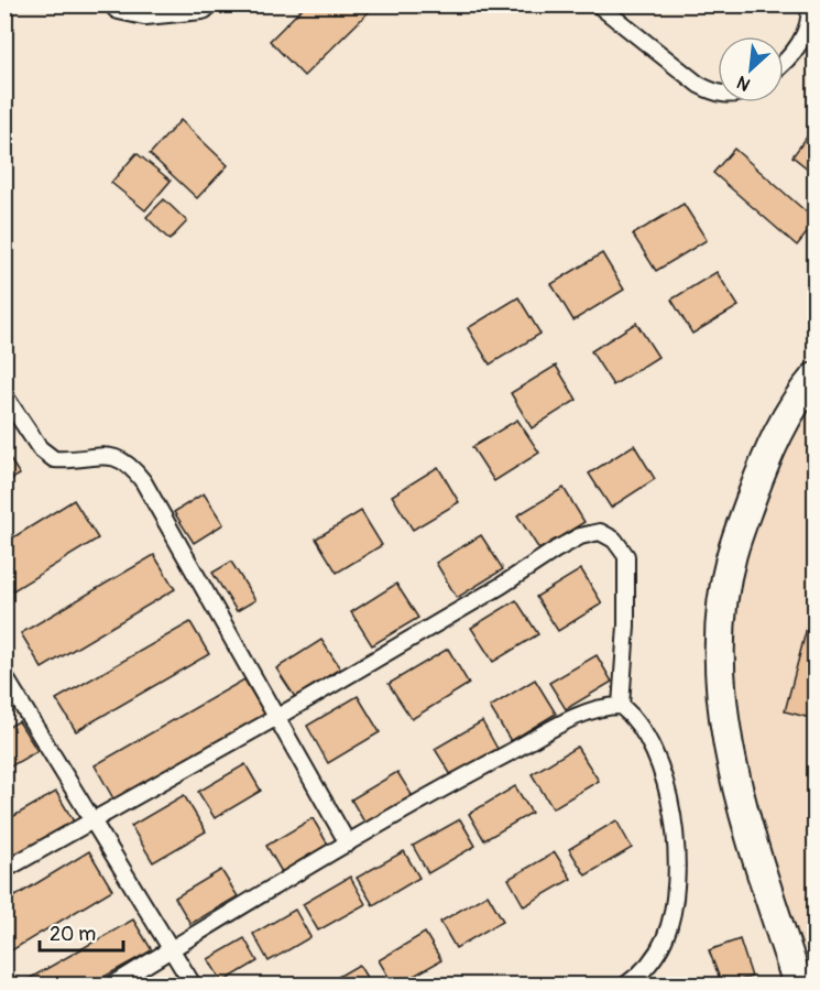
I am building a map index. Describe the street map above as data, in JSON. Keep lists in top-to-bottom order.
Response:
{
  "scale_bar": "20 m",
  "north": "bottom left"
}
